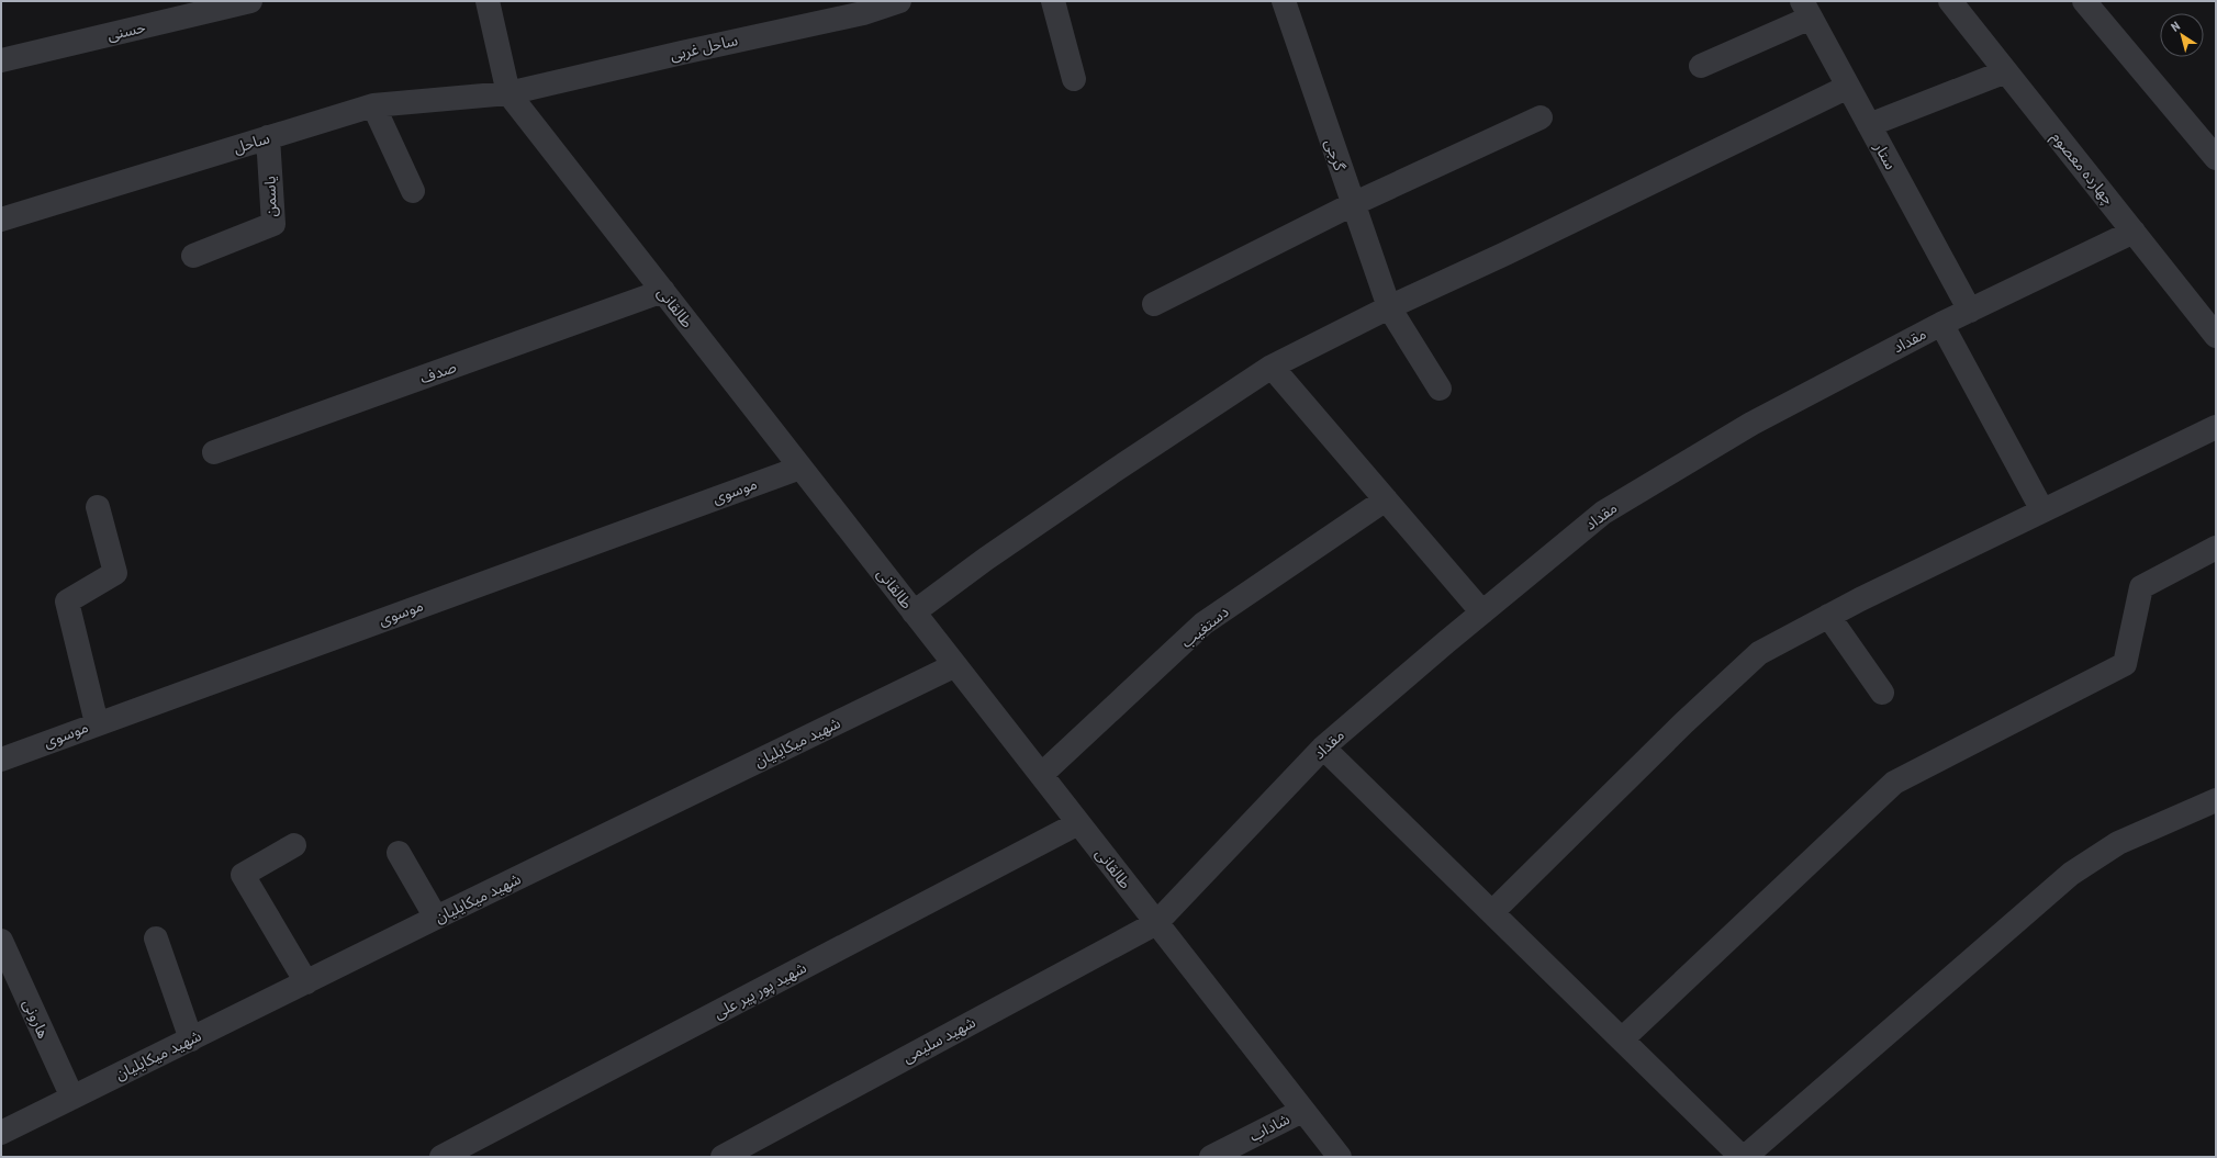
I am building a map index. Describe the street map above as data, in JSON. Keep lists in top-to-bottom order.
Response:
{
  "streets": {
    "street": [
      "حسنی",
      "ساحل غربی",
      "ساحل",
      "گرجی",
      "ستار",
      "چهارده معصوم",
      "یاسمن",
      "طالقانی",
      "مقداد",
      "صدف",
      "موسوی",
      "دستغیب",
      "شهید میکایلیان",
      "شهید پور پیر علی",
      "هارونی",
      "شهید سلیمی",
      "شاداب"
    ]
  },
  "crossings": [
    ["ساحل غربی", "ساحل"],
    ["ساحل غربی", "طالقانی"],
    ["ساحل", "یاسمن"],
    ["ساحل", "طالقانی"],
    ["ستار", "مقداد"],
    ["چهارده معصوم", "مقداد"],
    ["طالقانی", "مقداد"],
    ["طالقانی", "صدف"],
    ["طالقانی", "موسوی"],
    ["طالقانی", "دستغیب"],
    ["طالقانی", "شهید میکایلیان"],
    ["طالقانی", "شهید پور پیر علی"],
    ["طالقانی", "شهید سلیمی"],
    ["طالقانی", "شاداب"],
    ["مقداد", "شهید سلیمی"],
    ["شهید میکایلیان", "هارونی"]
  ],
  "north": "top left"
}
